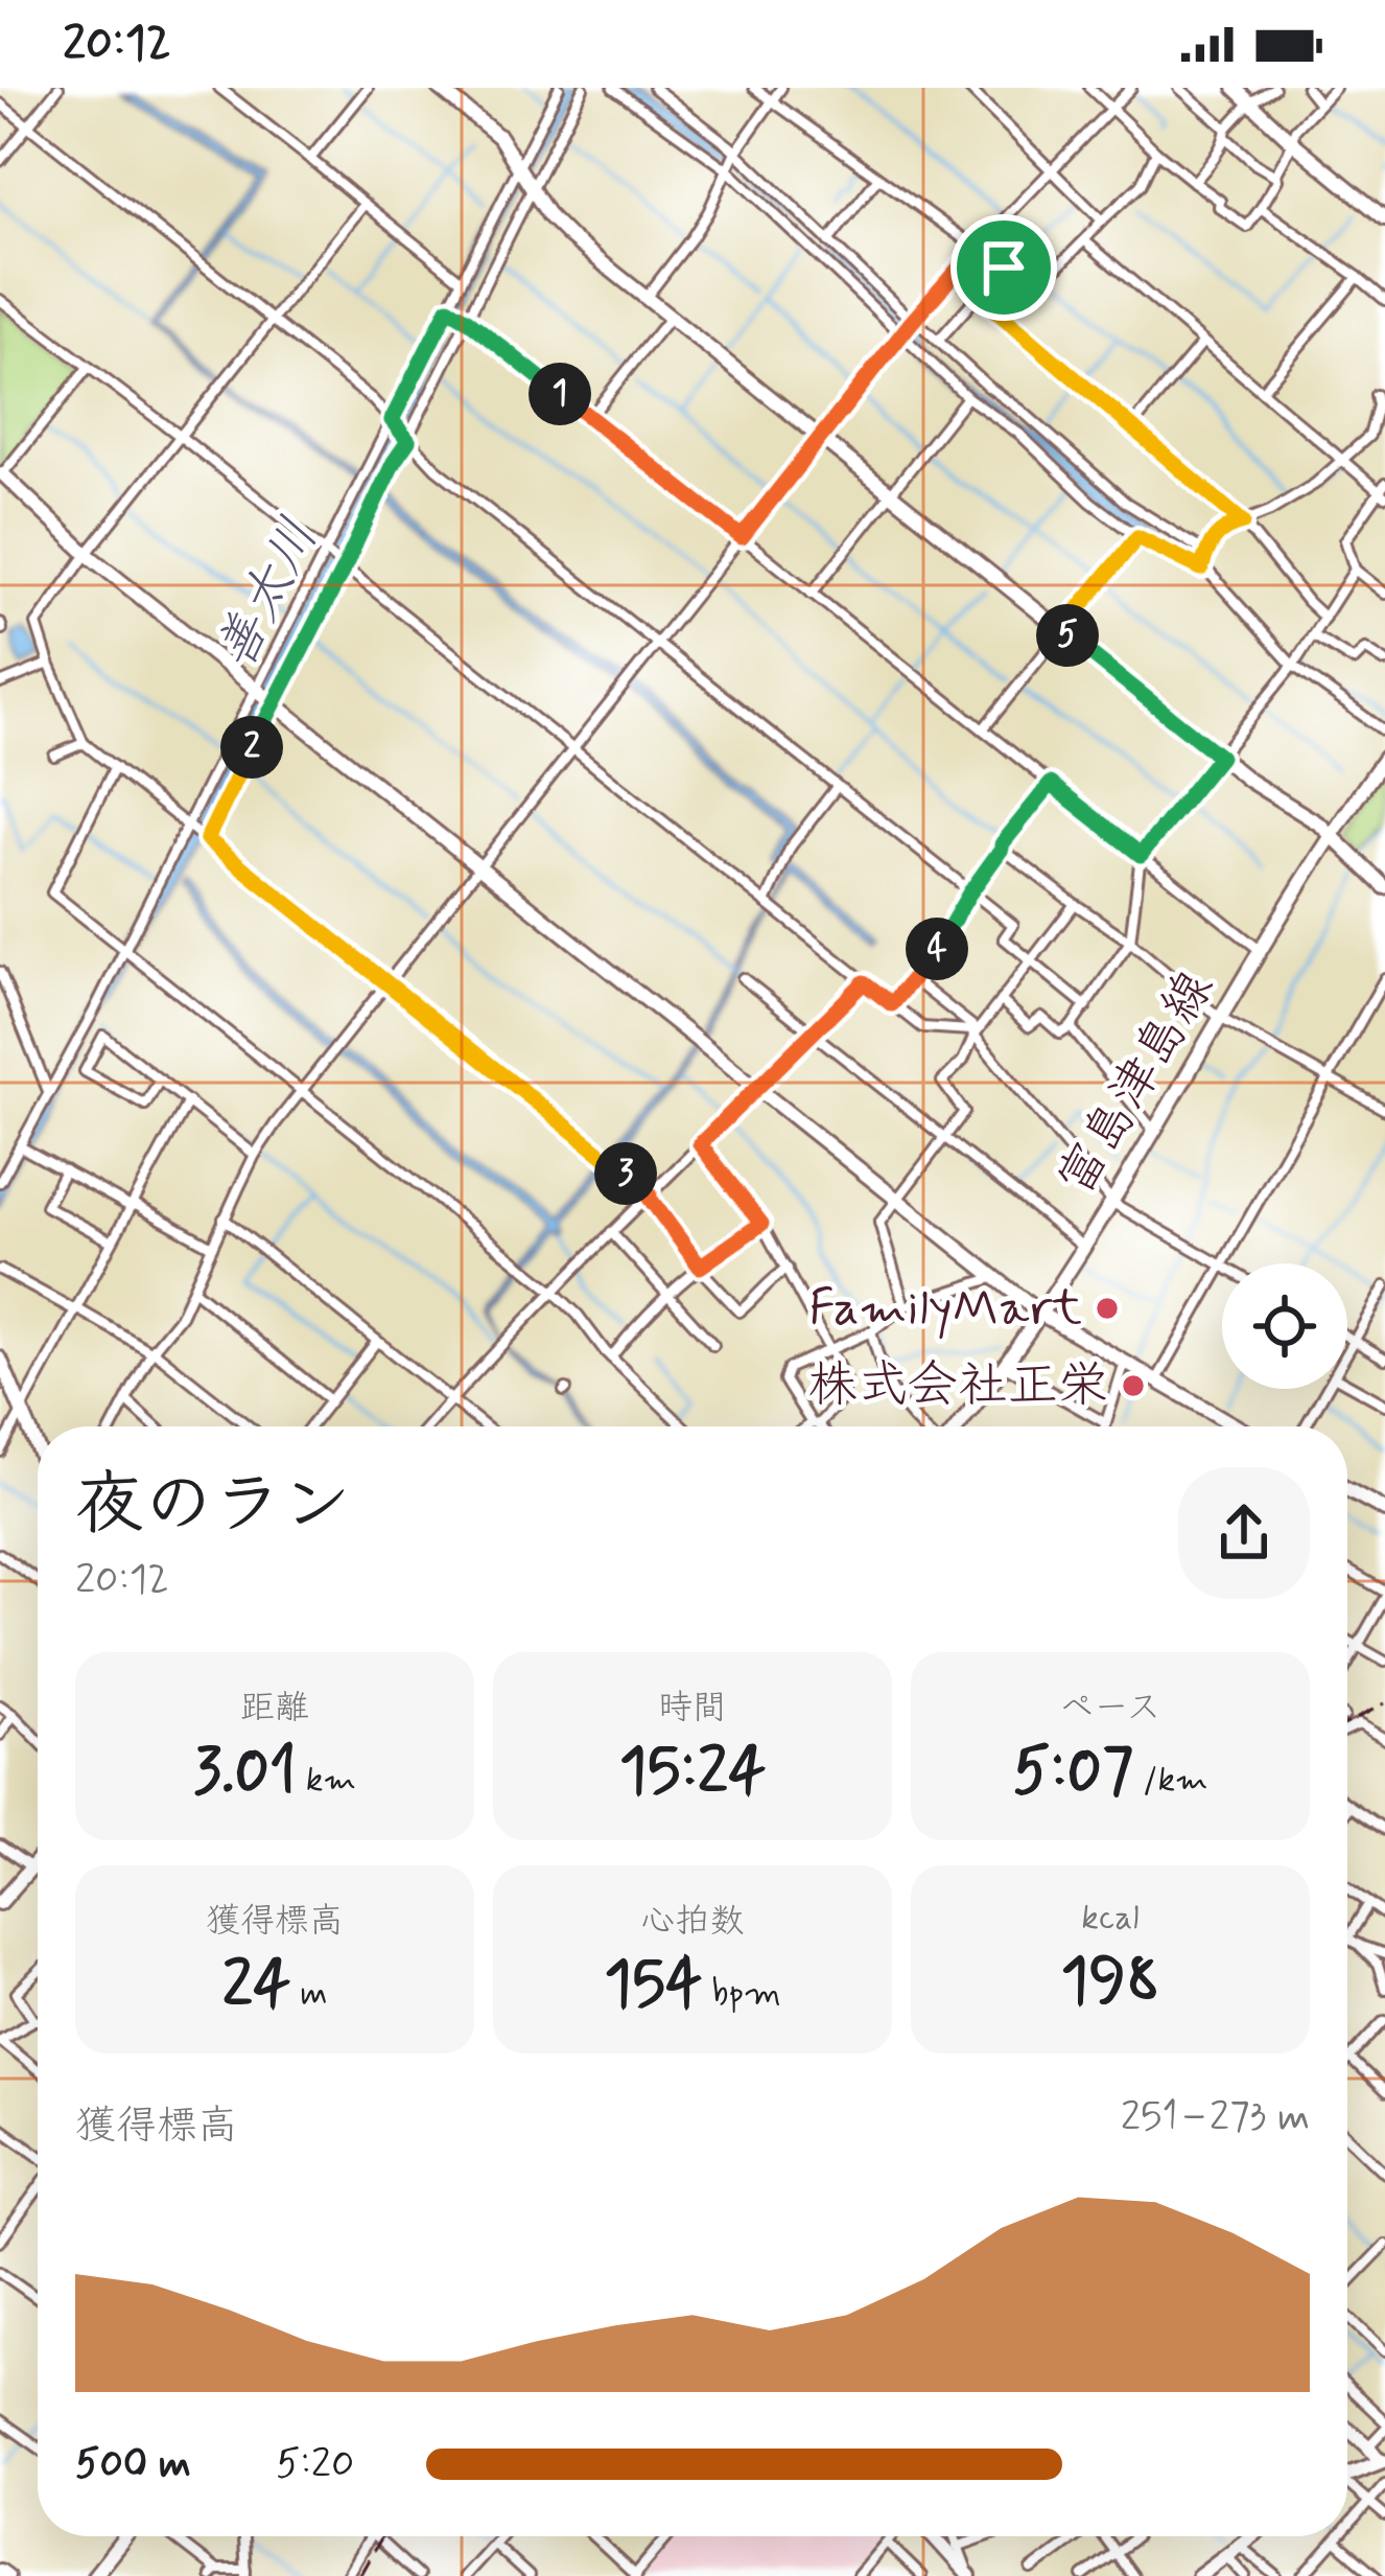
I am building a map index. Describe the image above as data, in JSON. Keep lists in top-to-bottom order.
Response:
{
  "streets": {
    "street": ["富島津島線"]
  },
  "water": ["善太川"],
  "places": ["FamilyMart", "株式会社正栄"],
  "page": {
    "status": "20:12",
    "pins": [
      "1",
      "5",
      "2",
      "4",
      "3"
    ],
    "heading": ["夜のラン", "20:12"],
    "stats": [
      ["距離", "3.01 km"],
      ["時間", "15:24"],
      ["ペース", "5:07 /km"],
      ["獲得標高", "24 m"],
      ["心拍数", "154 bpm"],
      ["kcal", "198"]
    ],
    "chart": ["獲得標高", "251–273 m"],
    "list": [
      {
        "name": "500 m",
        "note": "5:20"
      }
    ]
  }
}
